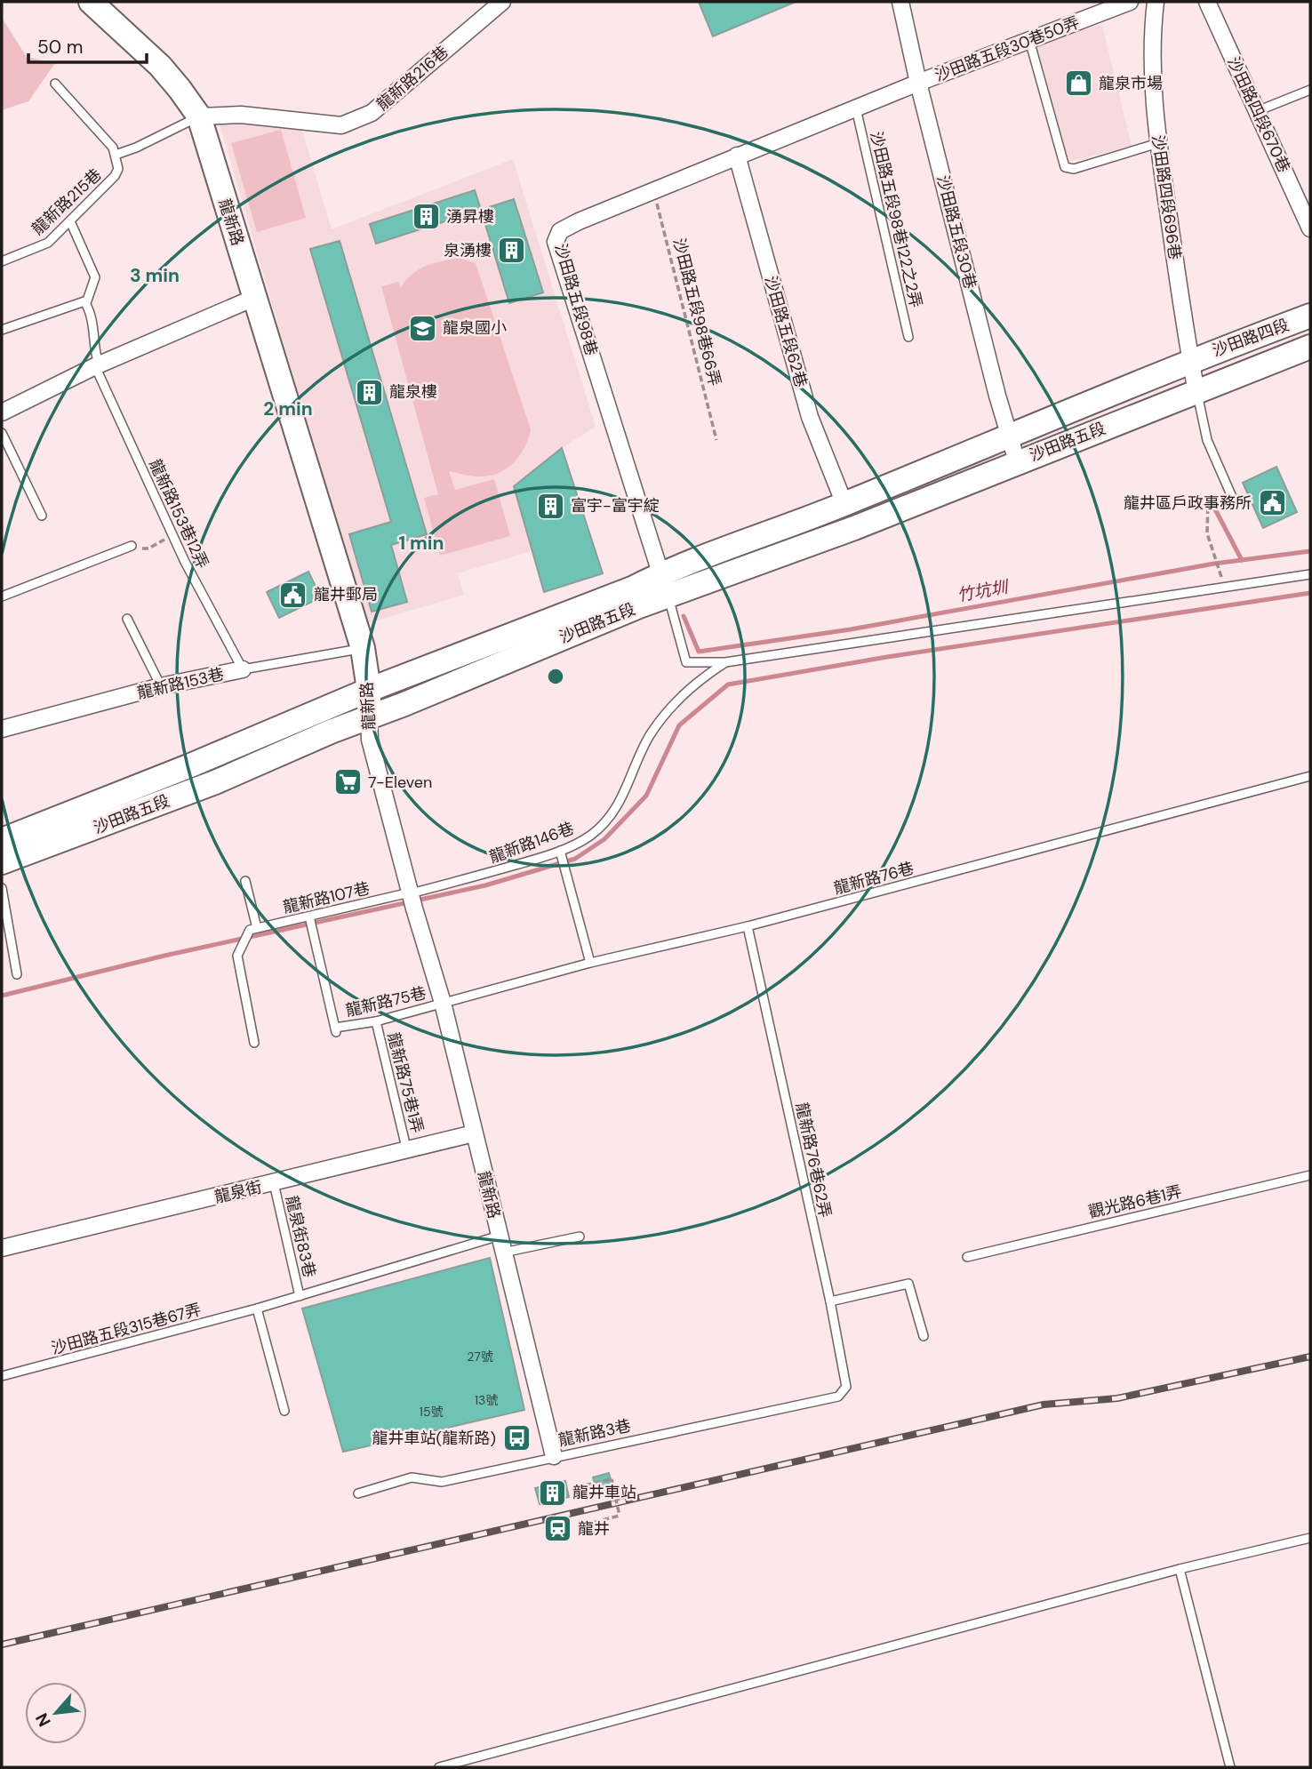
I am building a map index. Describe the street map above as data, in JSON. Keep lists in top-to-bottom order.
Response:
{
  "streets": {
    "street": [
      "沙田路五段30巷50弄",
      "龍新路216巷",
      "沙田路四段670巷",
      "沙田路四段696巷",
      "龍新路",
      "沙田路五段30巷",
      "沙田路五段98巷",
      "沙田路五段62巷",
      "沙田路四段",
      "沙田路五段",
      "龍新路153巷",
      "龍泉街"
    ],
    "lane": [
      "龍新路215巷",
      "沙田路五段98巷122之2弄",
      "龍新路153巷12弄",
      "龍新路146巷",
      "龍新路76巷",
      "龍新路107巷",
      "龍新路75巷",
      "龍新路75巷1弄",
      "龍新路76巷62弄",
      "觀光路6巷1弄",
      "龍泉街83巷",
      "沙田路五段315巷67弄",
      "龍新路3巷"
    ],
    "path": ["沙田路五段98巷66弄"]
  },
  "crossings": [
    ["沙田路五段30巷50弄", "沙田路五段30巷"],
    ["沙田路五段30巷50弄", "沙田路五段98巷"],
    ["龍新路216巷", "龍新路"],
    ["沙田路四段696巷", "沙田路四段"],
    ["沙田路四段696巷", "沙田路五段"],
    ["沙田路五段98巷122之2弄", "沙田路五段98巷"],
    ["龍新路", "沙田路五段"],
    ["龍新路", "龍新路153巷"],
    ["龍新路", "龍新路146巷"],
    ["龍新路", "龍新路76巷"],
    ["龍新路", "龍新路107巷"],
    ["龍新路", "龍新路75巷"],
    ["龍新路", "龍泉街"],
    ["龍新路", "沙田路五段315巷67弄"],
    ["龍新路", "龍新路3巷"],
    ["沙田路五段30巷", "沙田路五段98巷"],
    ["沙田路五段30巷", "沙田路五段"],
    ["沙田路五段98巷", "沙田路五段98巷66弄"],
    ["沙田路五段98巷", "沙田路五段62巷"],
    ["沙田路五段98巷", "沙田路五段"],
    ["沙田路五段62巷", "沙田路五段"],
    ["沙田路四段", "沙田路五段"],
    ["龍新路153巷12弄", "龍新路153巷"],
    ["龍新路146巷", "龍新路107巷"],
    ["龍新路76巷", "龍新路75巷"],
    ["龍新路76巷", "龍新路76巷62弄"],
    ["龍新路107巷", "龍新路75巷"],
    ["龍新路75巷", "龍新路75巷1弄"],
    ["龍新路75巷1弄", "龍泉街"],
    ["龍新路76巷62弄", "龍新路3巷"],
    ["龍泉街", "龍泉街83巷"],
    ["龍泉街83巷", "沙田路五段315巷67弄"]
  ],
  "water": ["竹坑圳"],
  "places": {
    "shop": ["龍泉市場"],
    "building": [
      "湧昇樓",
      "泉湧樓",
      "龍泉樓",
      "富宇-富宇綻",
      "龍井車站"
    ],
    "school or university": ["龍泉國小"],
    "public building": ["龍井區戶政事務所", "龍井郵局"],
    "supermarket": ["7-Eleven"],
    "bus stop": ["龍井車站(龍新路)"],
    "station": ["龍井"]
  },
  "house_numbers": ["27號", "13號", "15號"],
  "scale_bar": "50 m",
  "north": "bottom left",
  "rings": ["3 min", "2 min", "1 min"]
}
